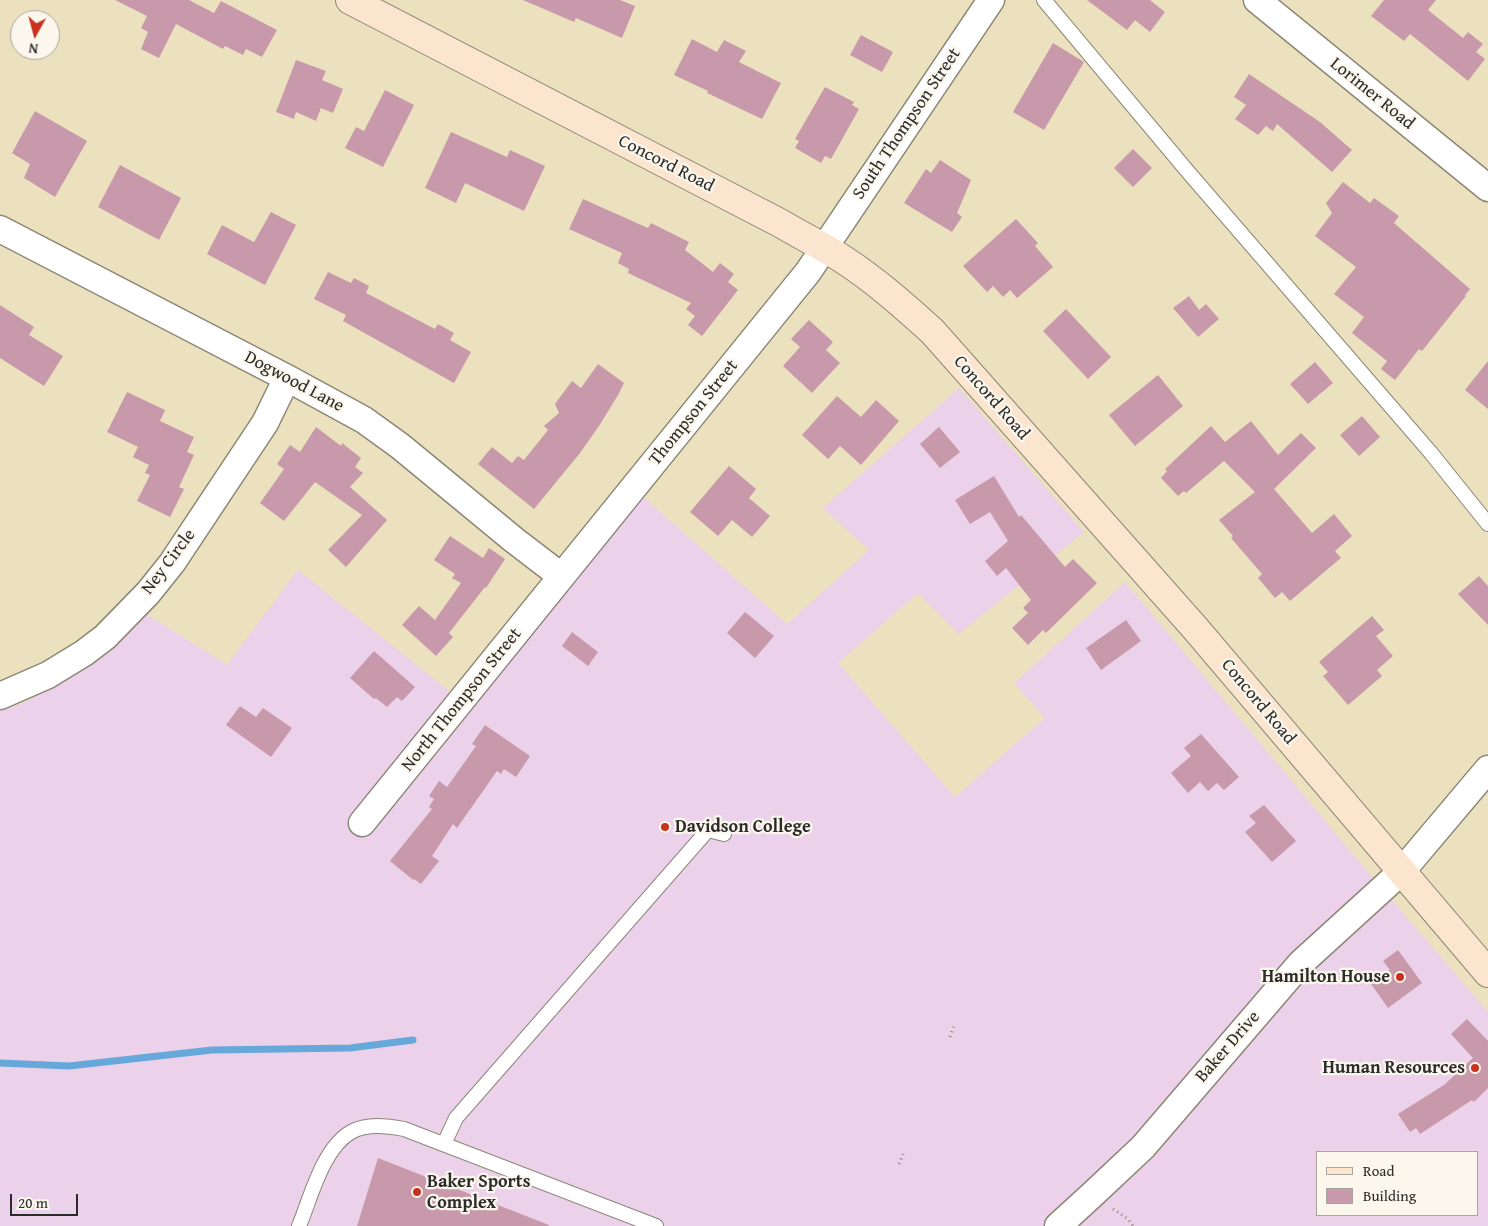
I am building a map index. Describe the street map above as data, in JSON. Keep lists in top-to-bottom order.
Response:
{
  "streets": {
    "main road": ["Concord Road"],
    "street": [
      "Lorimer Road",
      "South Thompson Street",
      "Dogwood Lane",
      "Thompson Street",
      "Ney Circle",
      "North Thompson Street",
      "Baker Drive"
    ]
  },
  "crossings": [
    ["South Thompson Street", "Concord Road"],
    ["South Thompson Street", "Thompson Street"],
    ["Concord Road", "Thompson Street"],
    ["Concord Road", "Baker Drive"],
    ["Dogwood Lane", "Thompson Street"],
    ["Dogwood Lane", "Ney Circle"],
    ["Dogwood Lane", "North Thompson Street"],
    ["Thompson Street", "North Thompson Street"]
  ],
  "places": [
    "Davidson College",
    "Hamilton House",
    "Human Resources",
    "Baker Sports Complex"
  ],
  "legend": ["Road", "Building"],
  "scale_bar": "20 m",
  "north": "bottom"
}
